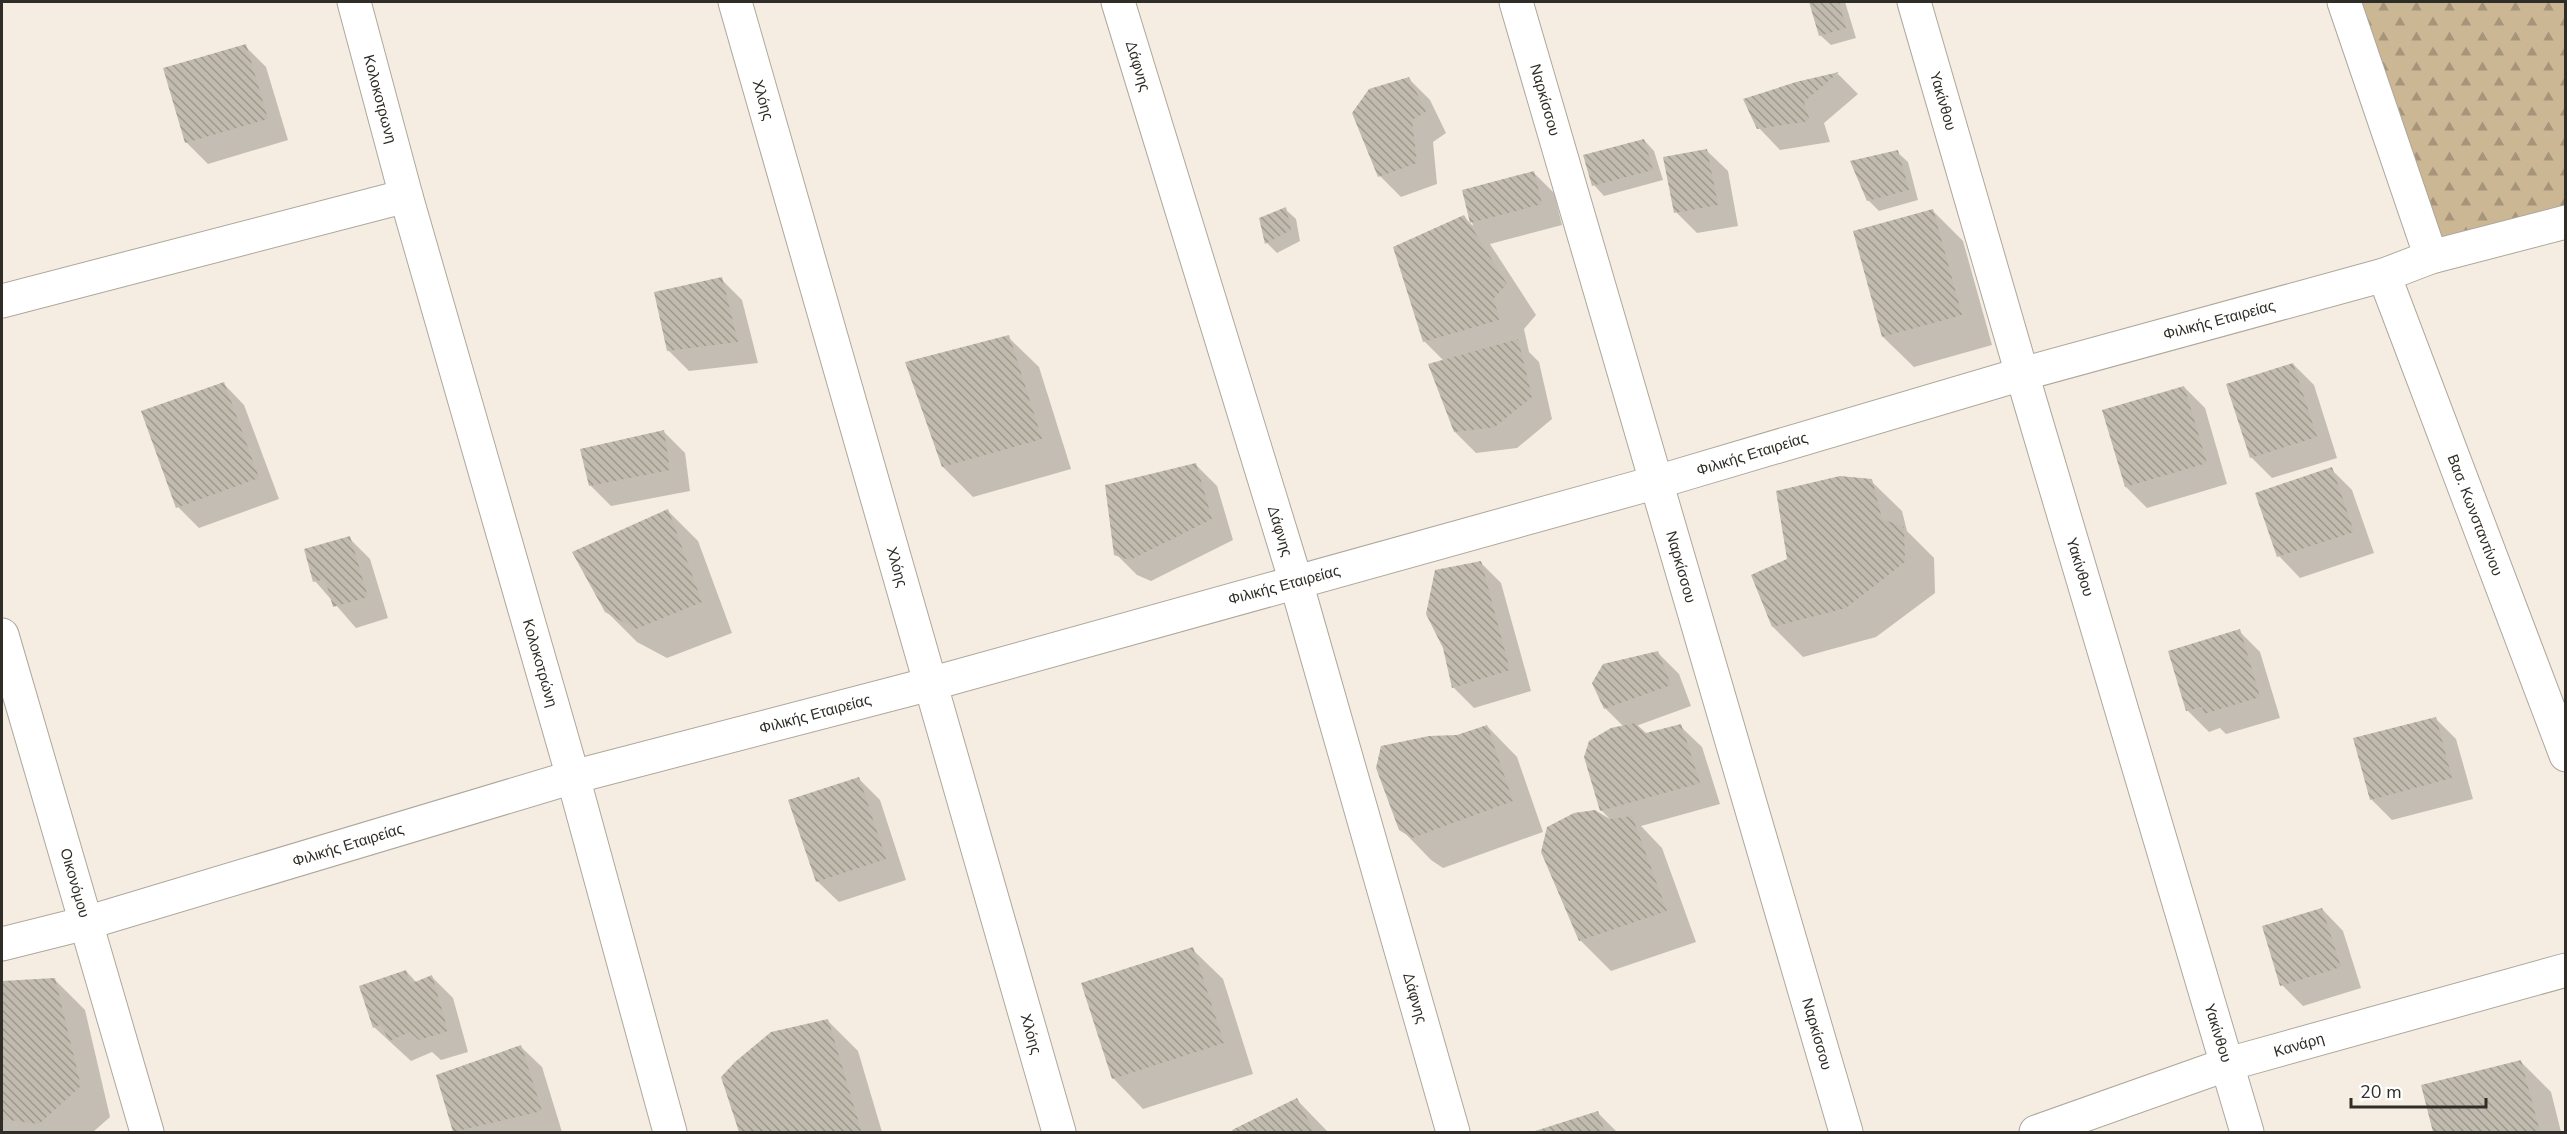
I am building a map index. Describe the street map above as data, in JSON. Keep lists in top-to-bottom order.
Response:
{
  "streets": {
    "street": [
      "Δάφνης",
      "Κολοκοτρωνη",
      "Χλόης",
      "Ναρκίσσου",
      "Υακίνθου",
      "Φιλικής Εταιρείας",
      "Βασ. Κωνσταντίνου",
      "Κολοκοτρώνη",
      "Οικονόμου",
      "Κανάρη"
    ]
  },
  "crossings": [
    ["Δάφνης", "Φιλικής Εταιρείας"],
    ["Κολοκοτρωνη", "Κολοκοτρώνη"],
    ["Χλόης", "Φιλικής Εταιρείας"],
    ["Ναρκίσσου", "Φιλικής Εταιρείας"],
    ["Υακίνθου", "Φιλικής Εταιρείας"],
    ["Υακίνθου", "Κανάρη"],
    ["Φιλικής Εταιρείας", "Βασ. Κωνσταντίνου"],
    ["Φιλικής Εταιρείας", "Κολοκοτρώνη"],
    ["Φιλικής Εταιρείας", "Οικονόμου"]
  ],
  "scale_bar": "20 m"
}
